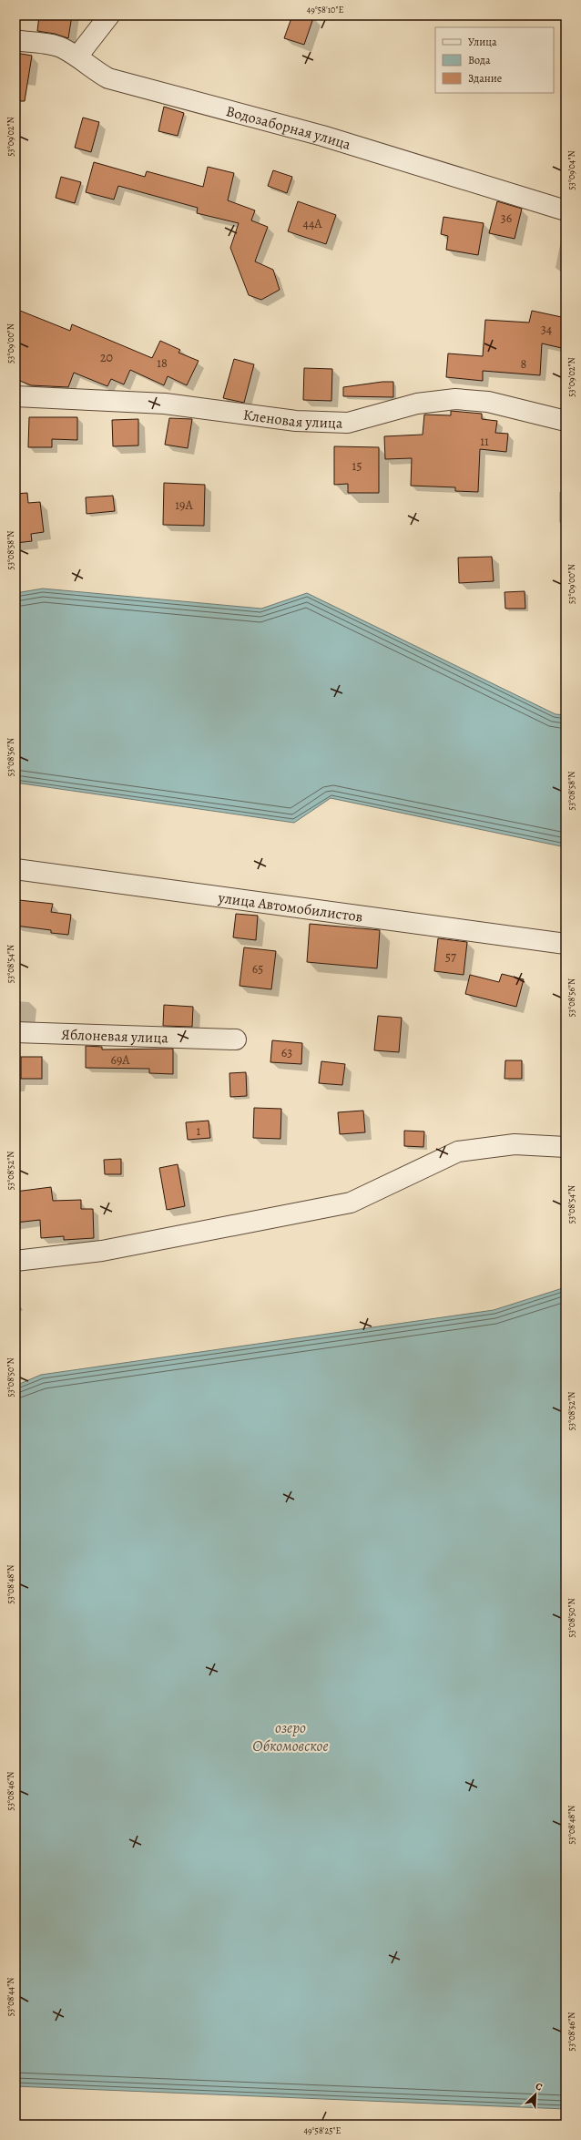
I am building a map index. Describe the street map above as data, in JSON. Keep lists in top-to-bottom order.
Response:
{
  "streets": {
    "street": [
      "Водозаборная улица",
      "Кленовая улица",
      "улица Автомобилистов",
      "Яблоневая улица"
    ]
  },
  "water": ["озеро Обкомовское"],
  "house_numbers": [
    "36",
    "44А",
    "34",
    "20",
    "18",
    "8",
    "11",
    "15",
    "19А",
    "57",
    "65",
    "63",
    "69А",
    "1"
  ],
  "legend": ["Улица", "Вода", "Здание"],
  "north": "top right",
  "coordinates": [
    "49°58'10\"E",
    "53°09'02\"N",
    "53°09'04\"N",
    "53°09'00\"N",
    "53°08'58\"N",
    "53°08'56\"N",
    "53°08'54\"N",
    "53°08'52\"N",
    "53°08'50\"N",
    "53°08'48\"N",
    "53°08'46\"N",
    "53°08'44\"N",
    "49°58'25\"E"
  ]
}
